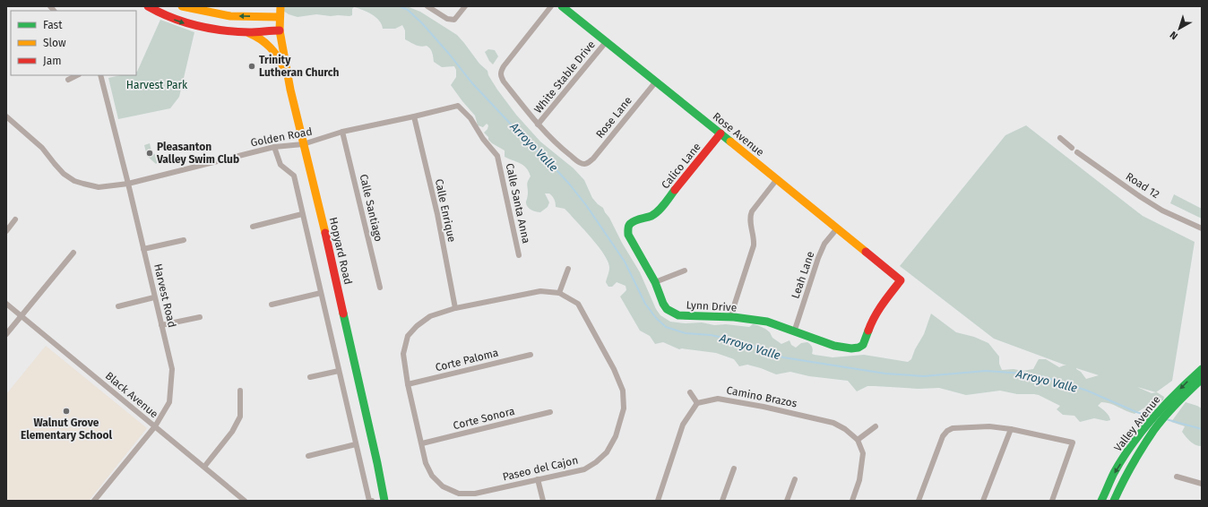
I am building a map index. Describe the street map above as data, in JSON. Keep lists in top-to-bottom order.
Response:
{
  "streets": {
    "main road": [
      "Rose Avenue",
      "Calico Lane",
      "Hopyard Road",
      "Lynn Drive",
      "Valley Avenue"
    ],
    "street": [
      "White Stable Drive",
      "Rose Lane",
      "Golden Road",
      "Road 12",
      "Calle Santa Anna",
      "Calle Santiago",
      "Calle Enrique",
      "Leah Lane",
      "Harvest Road",
      "Corte Paloma",
      "Black Avenue",
      "Camino Brazos",
      "Corte Sonora",
      "Paseo del Cajon"
    ]
  },
  "crossings": [
    ["White Stable Drive", "Rose Lane"],
    ["White Stable Drive", "Rose Avenue"],
    ["Rose Lane", "Rose Avenue"],
    ["Rose Avenue", "Calico Lane"],
    ["Rose Avenue", "Leah Lane"],
    ["Rose Avenue", "Lynn Drive"],
    ["Golden Road", "Calle Santa Anna"],
    ["Golden Road", "Calle Santiago"],
    ["Golden Road", "Calle Enrique"],
    ["Golden Road", "Hopyard Road"],
    ["Golden Road", "Harvest Road"],
    ["Calico Lane", "Lynn Drive"],
    ["Calle Enrique", "Paseo del Cajon"],
    ["Leah Lane", "Lynn Drive"],
    ["Harvest Road", "Black Avenue"],
    ["Corte Paloma", "Paseo del Cajon"],
    ["Corte Sonora", "Paseo del Cajon"]
  ],
  "water": ["Arroyo Valle"],
  "parks": ["Harvest Park"],
  "places": ["Trinity Lutheran Church", "Pleasanton Valley Swim Club", "Walnut Grove Elementary School"],
  "legend": ["Fast", "Slow", "Jam"],
  "north": "bottom left"
}
